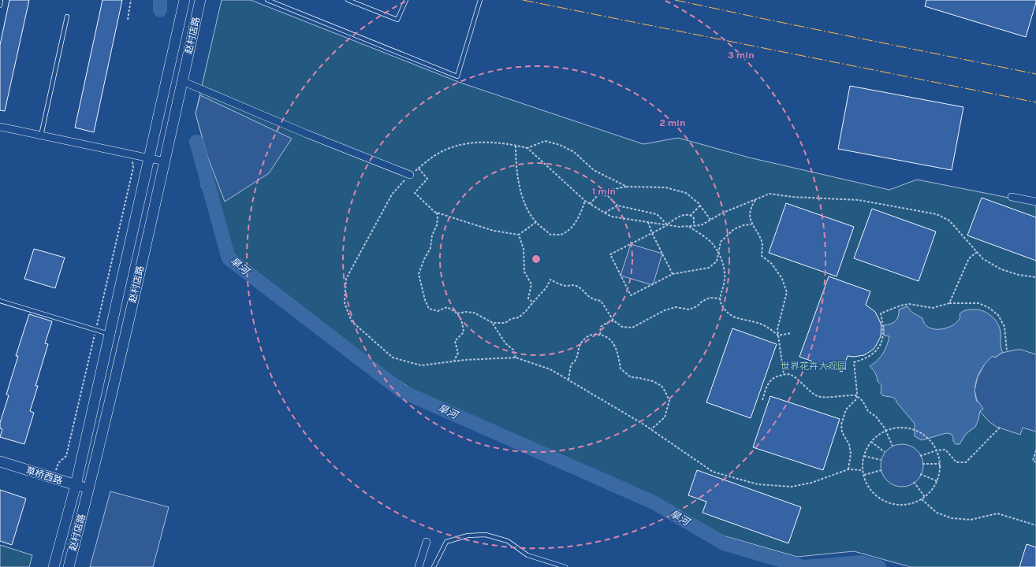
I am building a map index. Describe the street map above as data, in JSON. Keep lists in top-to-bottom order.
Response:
{
  "streets": {
    "main road": ["赵村店路", "草桥西路"]
  },
  "crossings": [
    ["赵村店路", "草桥西路"]
  ],
  "water": ["旱河"],
  "parks": ["世界花卉大观园"],
  "rings": ["3 min", "2 min", "1 min"]
}
